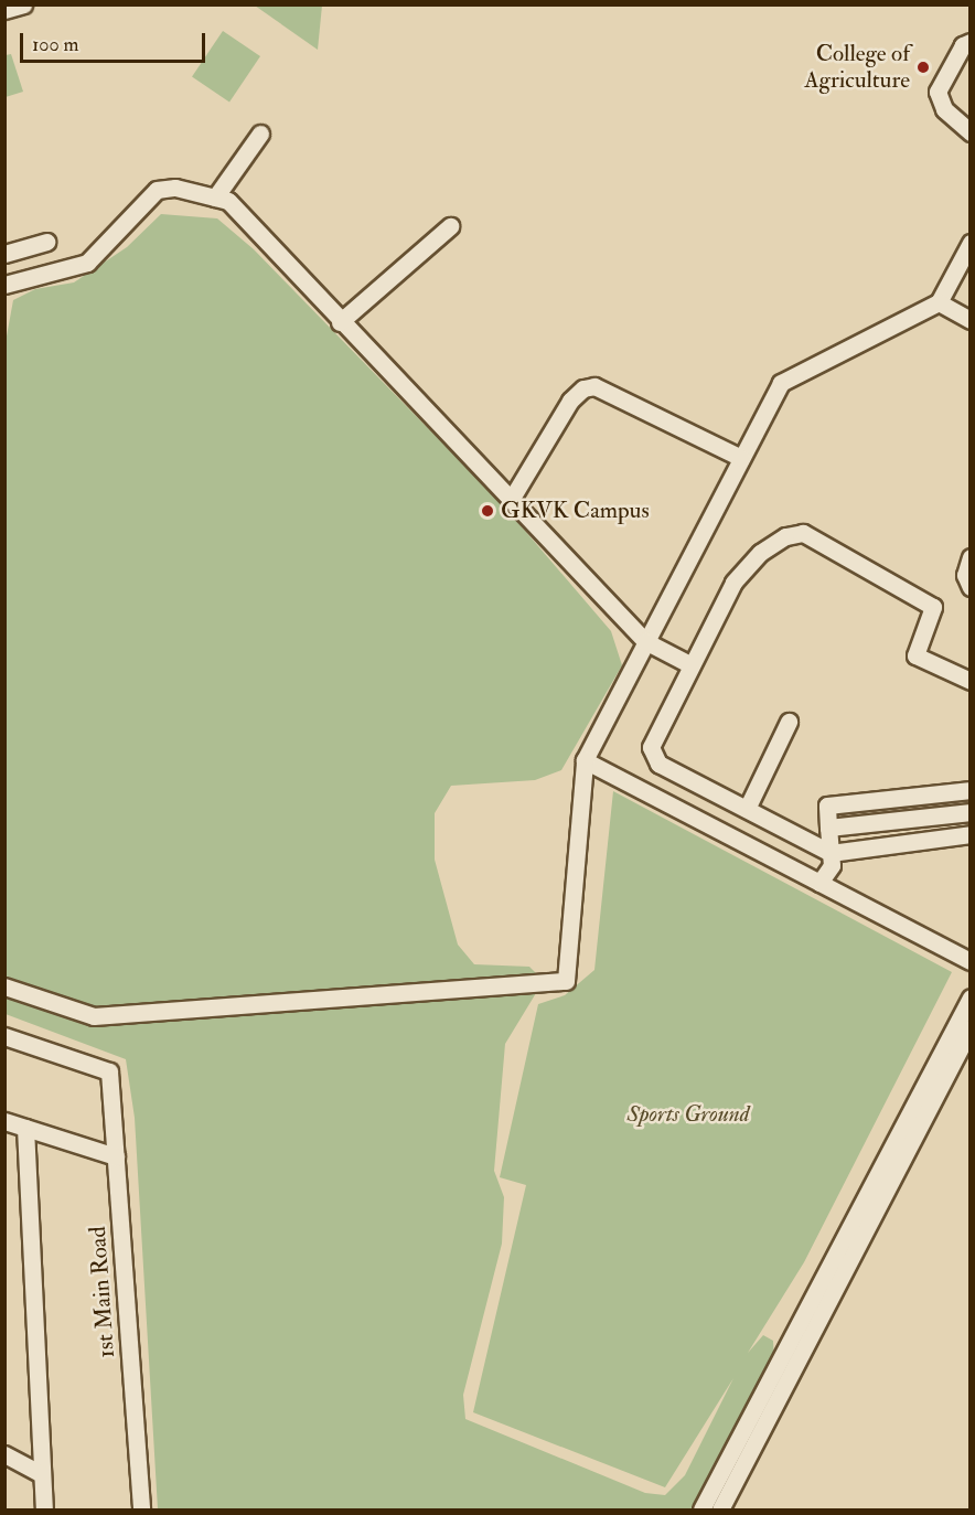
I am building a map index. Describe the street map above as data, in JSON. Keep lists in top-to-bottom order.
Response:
{
  "streets": {
    "street": ["1st Main Road"]
  },
  "parks": ["Sports Ground"],
  "places": ["College of Agriculture", "GKVK Campus"],
  "scale_bar": "100 m"
}
